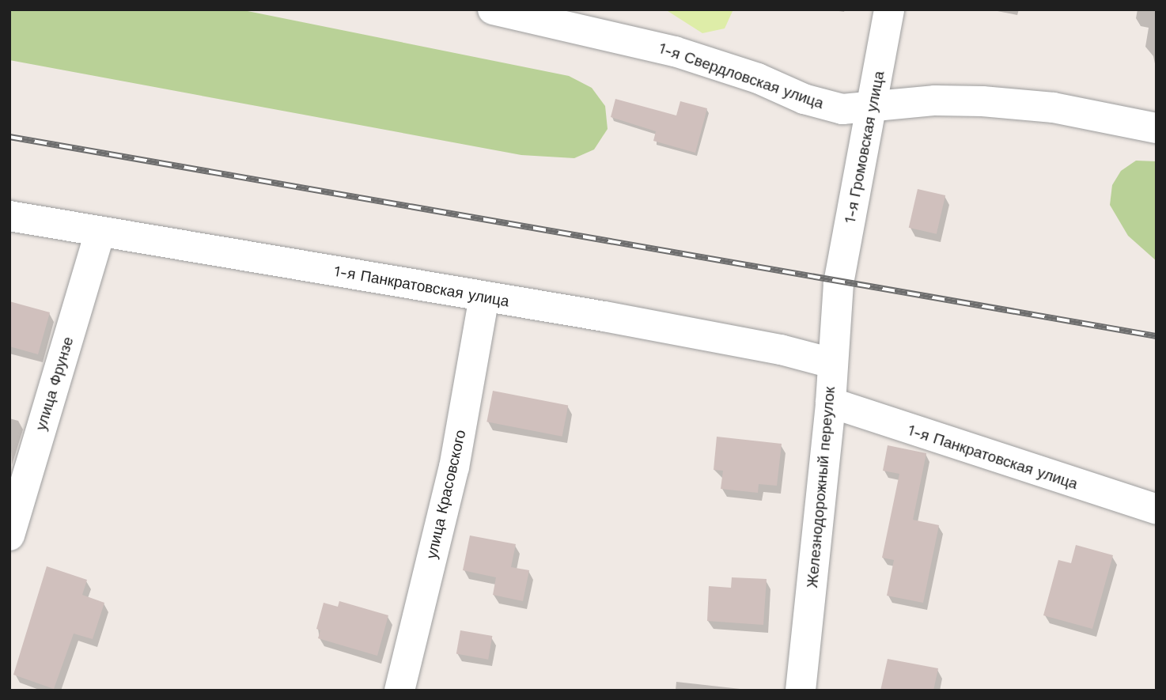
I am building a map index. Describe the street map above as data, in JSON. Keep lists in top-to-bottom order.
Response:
{
  "streets": {
    "street": [
      "1-я Свердловская улица",
      "1-я Громовская улица",
      "1-я Панкратовская улица",
      "улица Фрунзе",
      "Железнодорожный переулок",
      "улица Красовского"
    ]
  },
  "crossings": [
    ["1-я Свердловская улица", "1-я Громовская улица"],
    ["1-я Громовская улица", "Железнодорожный переулок"],
    ["1-я Панкратовская улица", "улица Фрунзе"],
    ["1-я Панкратовская улица", "Железнодорожный переулок"],
    ["1-я Панкратовская улица", "улица Красовского"]
  ]
}
